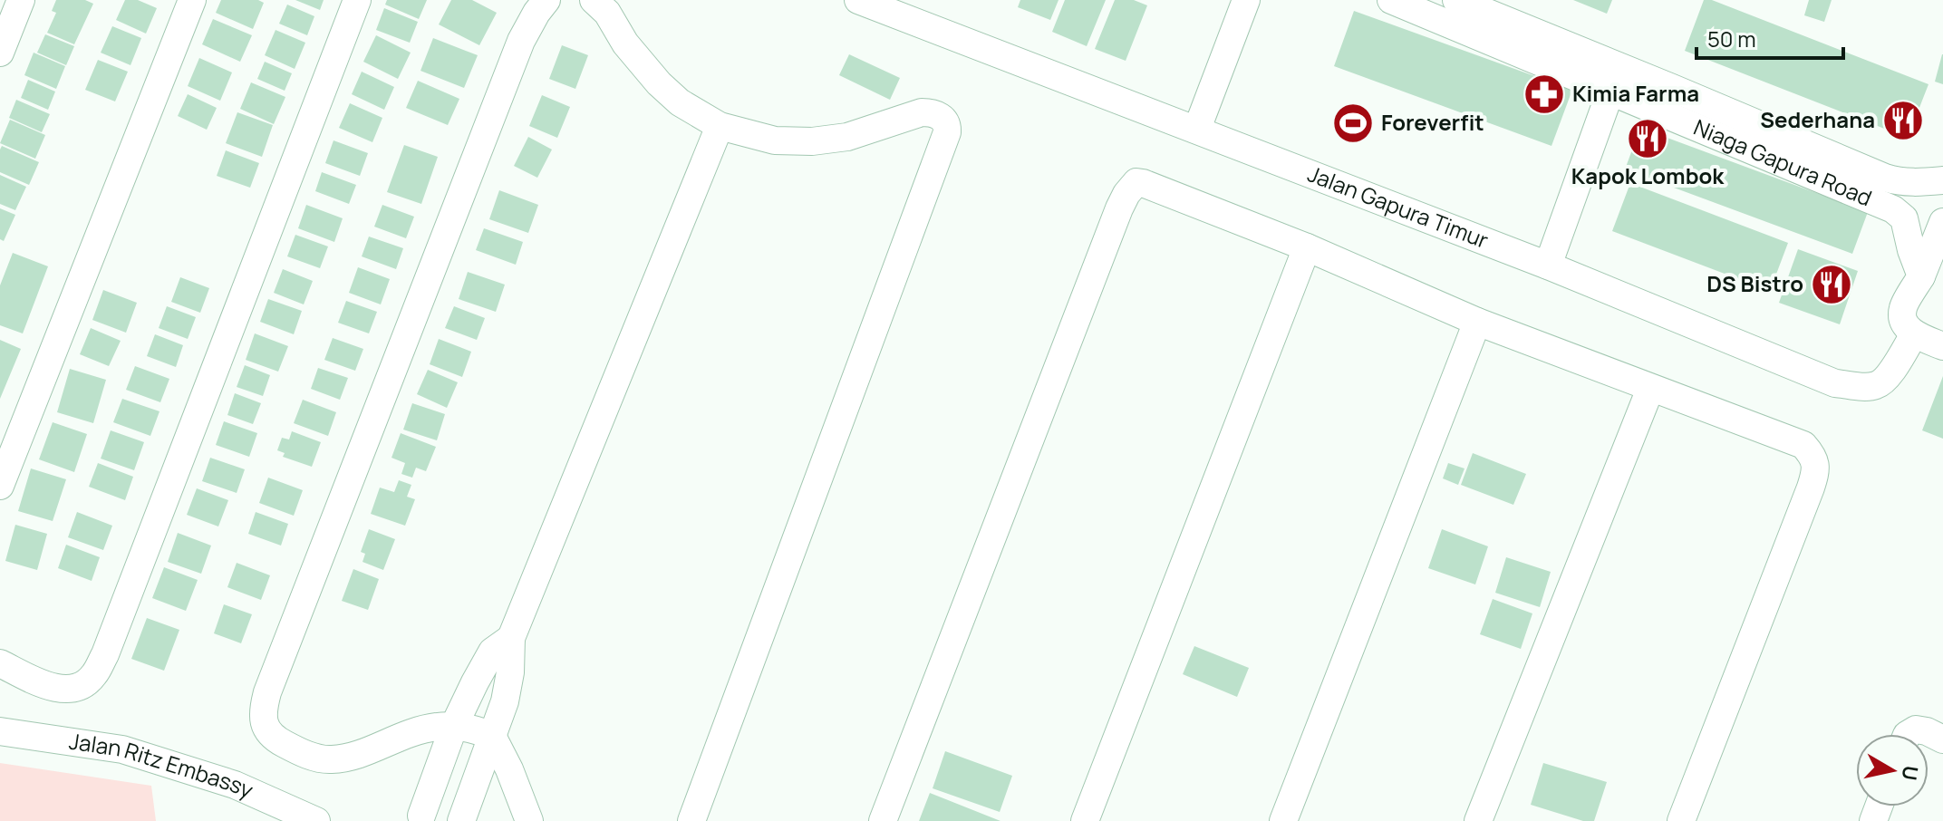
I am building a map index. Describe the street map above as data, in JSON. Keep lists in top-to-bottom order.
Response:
{
  "streets": {
    "street": ["Niaga Gapura Road", "Jalan Gapura Timur", "Jalan Ritz Embassy"]
  },
  "places": {
    "pharmacy": ["Kimia Farma"],
    "restaurant": ["Sederhana", "Kapok Lombok", "DS Bistro"],
    "sports": ["Foreverfit"]
  },
  "scale_bar": "50 m",
  "north": "right"
}
